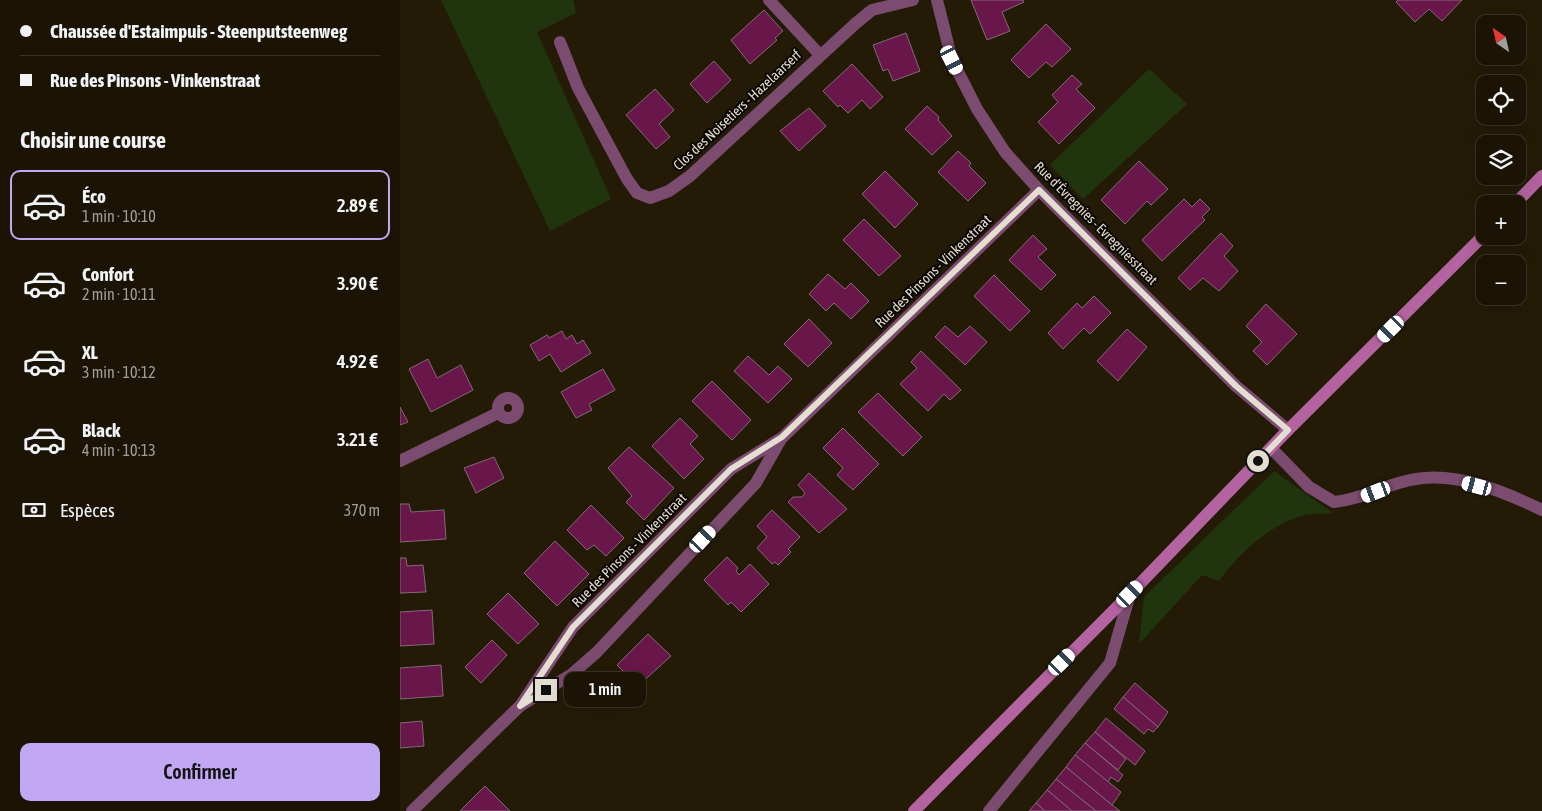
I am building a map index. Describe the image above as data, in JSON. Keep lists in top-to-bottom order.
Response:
{
  "streets": {
    "street": ["Clos des Noisetiers - Hazelaarserf", "Rue d'Évregnies - Evregniesstraat", "Rue des Pinsons - Vinkenstraat"]
  },
  "crossings": [
    ["Rue d'Évregnies - Evregniesstraat", "Rue des Pinsons - Vinkenstraat"]
  ],
  "north": "top left",
  "page": {
    "banner": ["Chaussée d'Estaimpuis - Steenputsteenweg", "Rue des Pinsons - Vinkenstraat"],
    "map_buttons": ["+", "−"],
    "heading": "Choisir une course",
    "list": [
      {
        "name": "Éco",
        "note": "1 min · 10:10",
        "value": "2.89 €"
      },
      {
        "name": "Confort",
        "note": "2 min · 10:11",
        "value": "3.90 €"
      },
      {
        "name": "XL",
        "note": "3 min · 10:12",
        "value": "4.92 €"
      },
      {
        "name": "Black",
        "note": "4 min · 10:13",
        "value": "3.21 €"
      }
    ],
    "pay": ["Espèces", "370 m"],
    "bubble": "1 min",
    "buttons": "Confirmer"
  }
}
